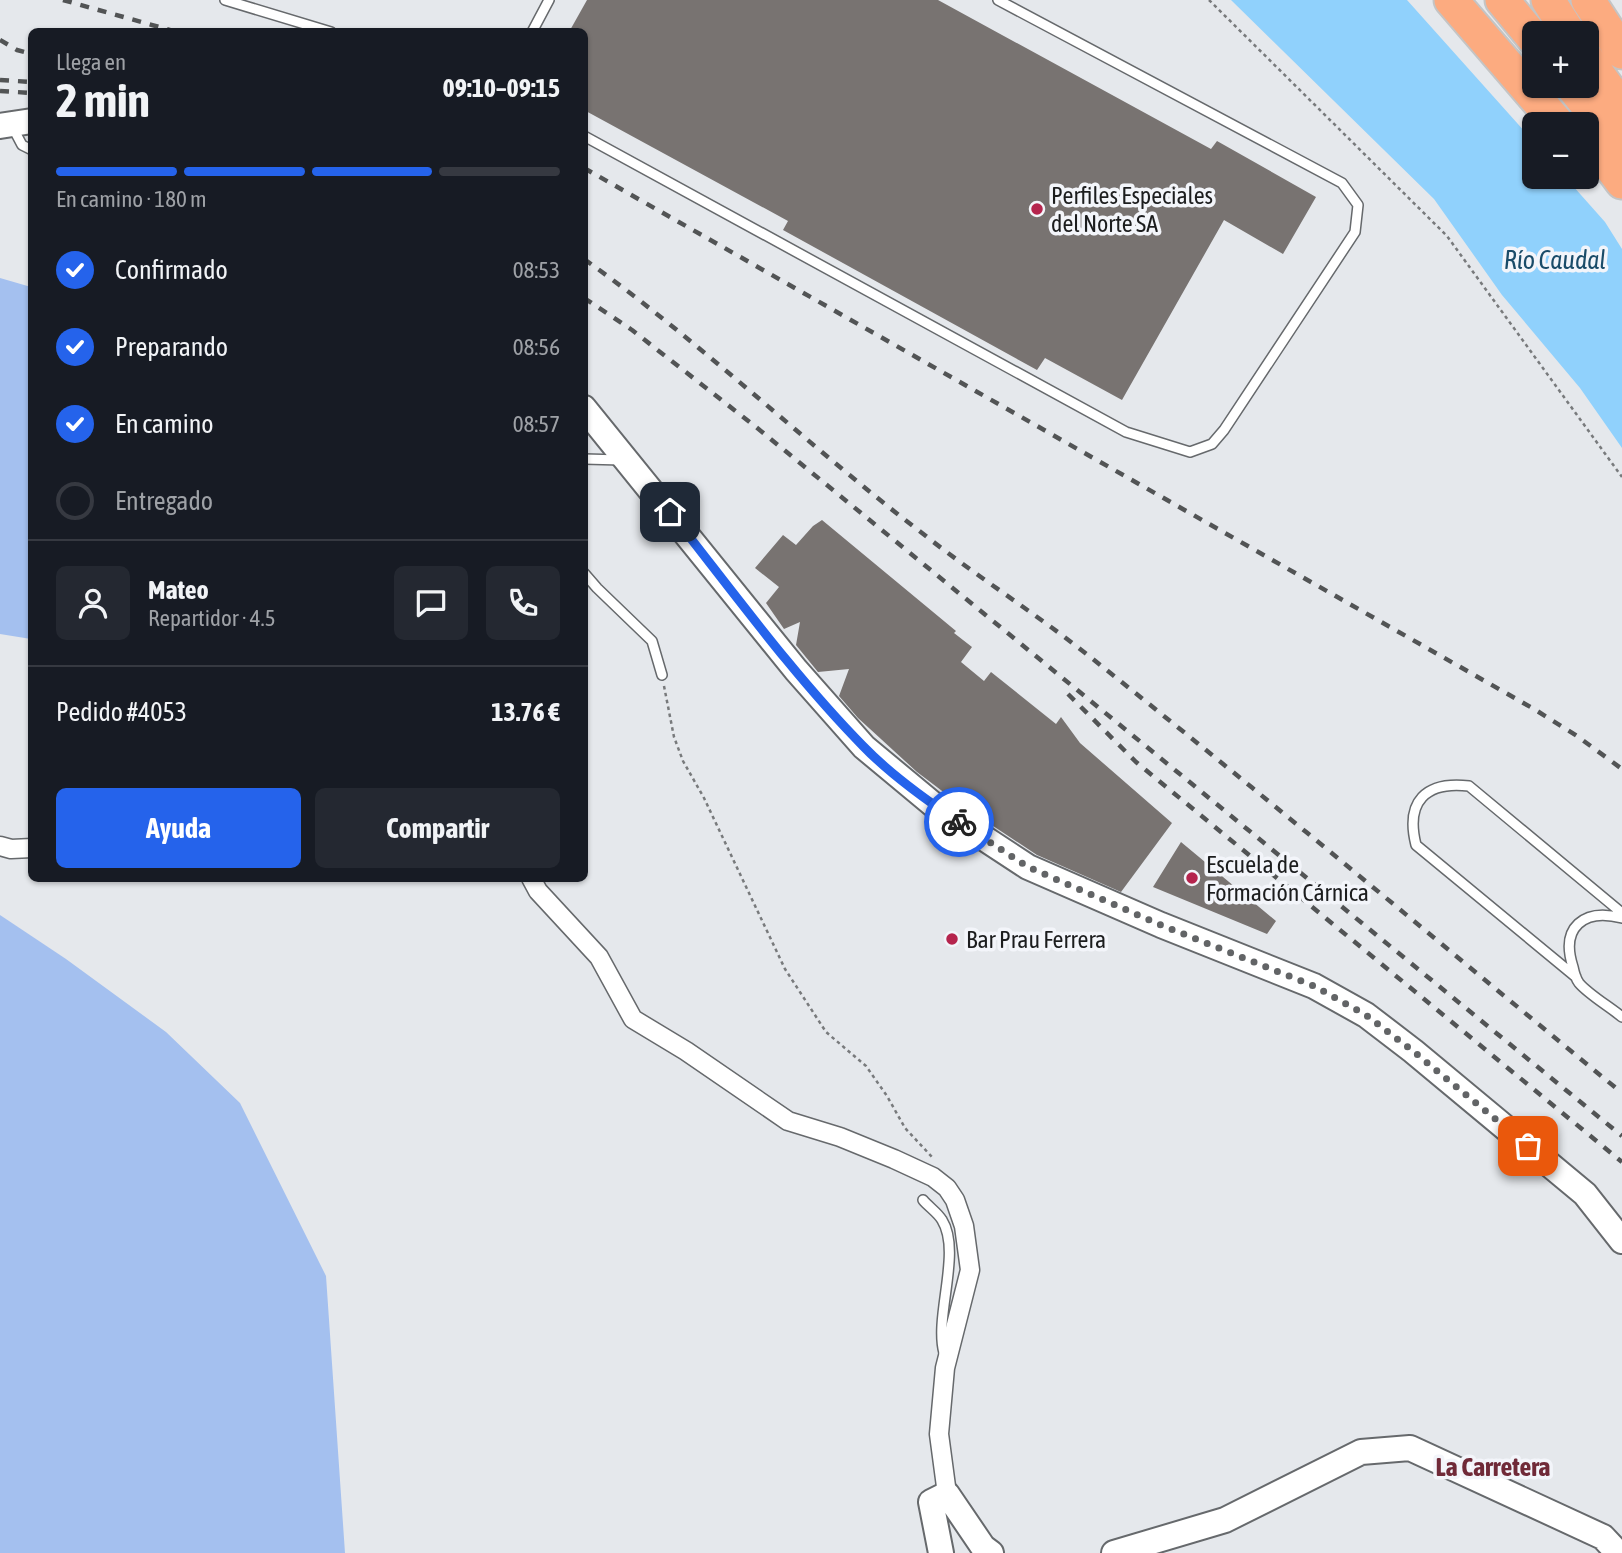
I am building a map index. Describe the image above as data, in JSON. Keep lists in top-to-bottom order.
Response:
{
  "districts": ["La Carretera"],
  "water": ["Río Caudal"],
  "places": ["Perfiles Especiales del Norte SA", "Escuela de Formación Cárnica", "Bar Prau Ferrera"],
  "page": {
    "map_buttons": ["+", "−"],
    "heading": ["2 min", "Llega en", "09:10–09:15"],
    "panel": [
      "Mateo",
      "Repartidor · 4.5",
      "Pedido #4053",
      "13.76 €"
    ],
    "bar": "En camino · 180 m",
    "list": [
      ["Confirmado", "08:53"],
      ["Preparando", "08:56"],
      ["En camino", "08:57"],
      "Entregado"
    ],
    "buttons": ["Ayuda", "Compartir"]
  }
}
